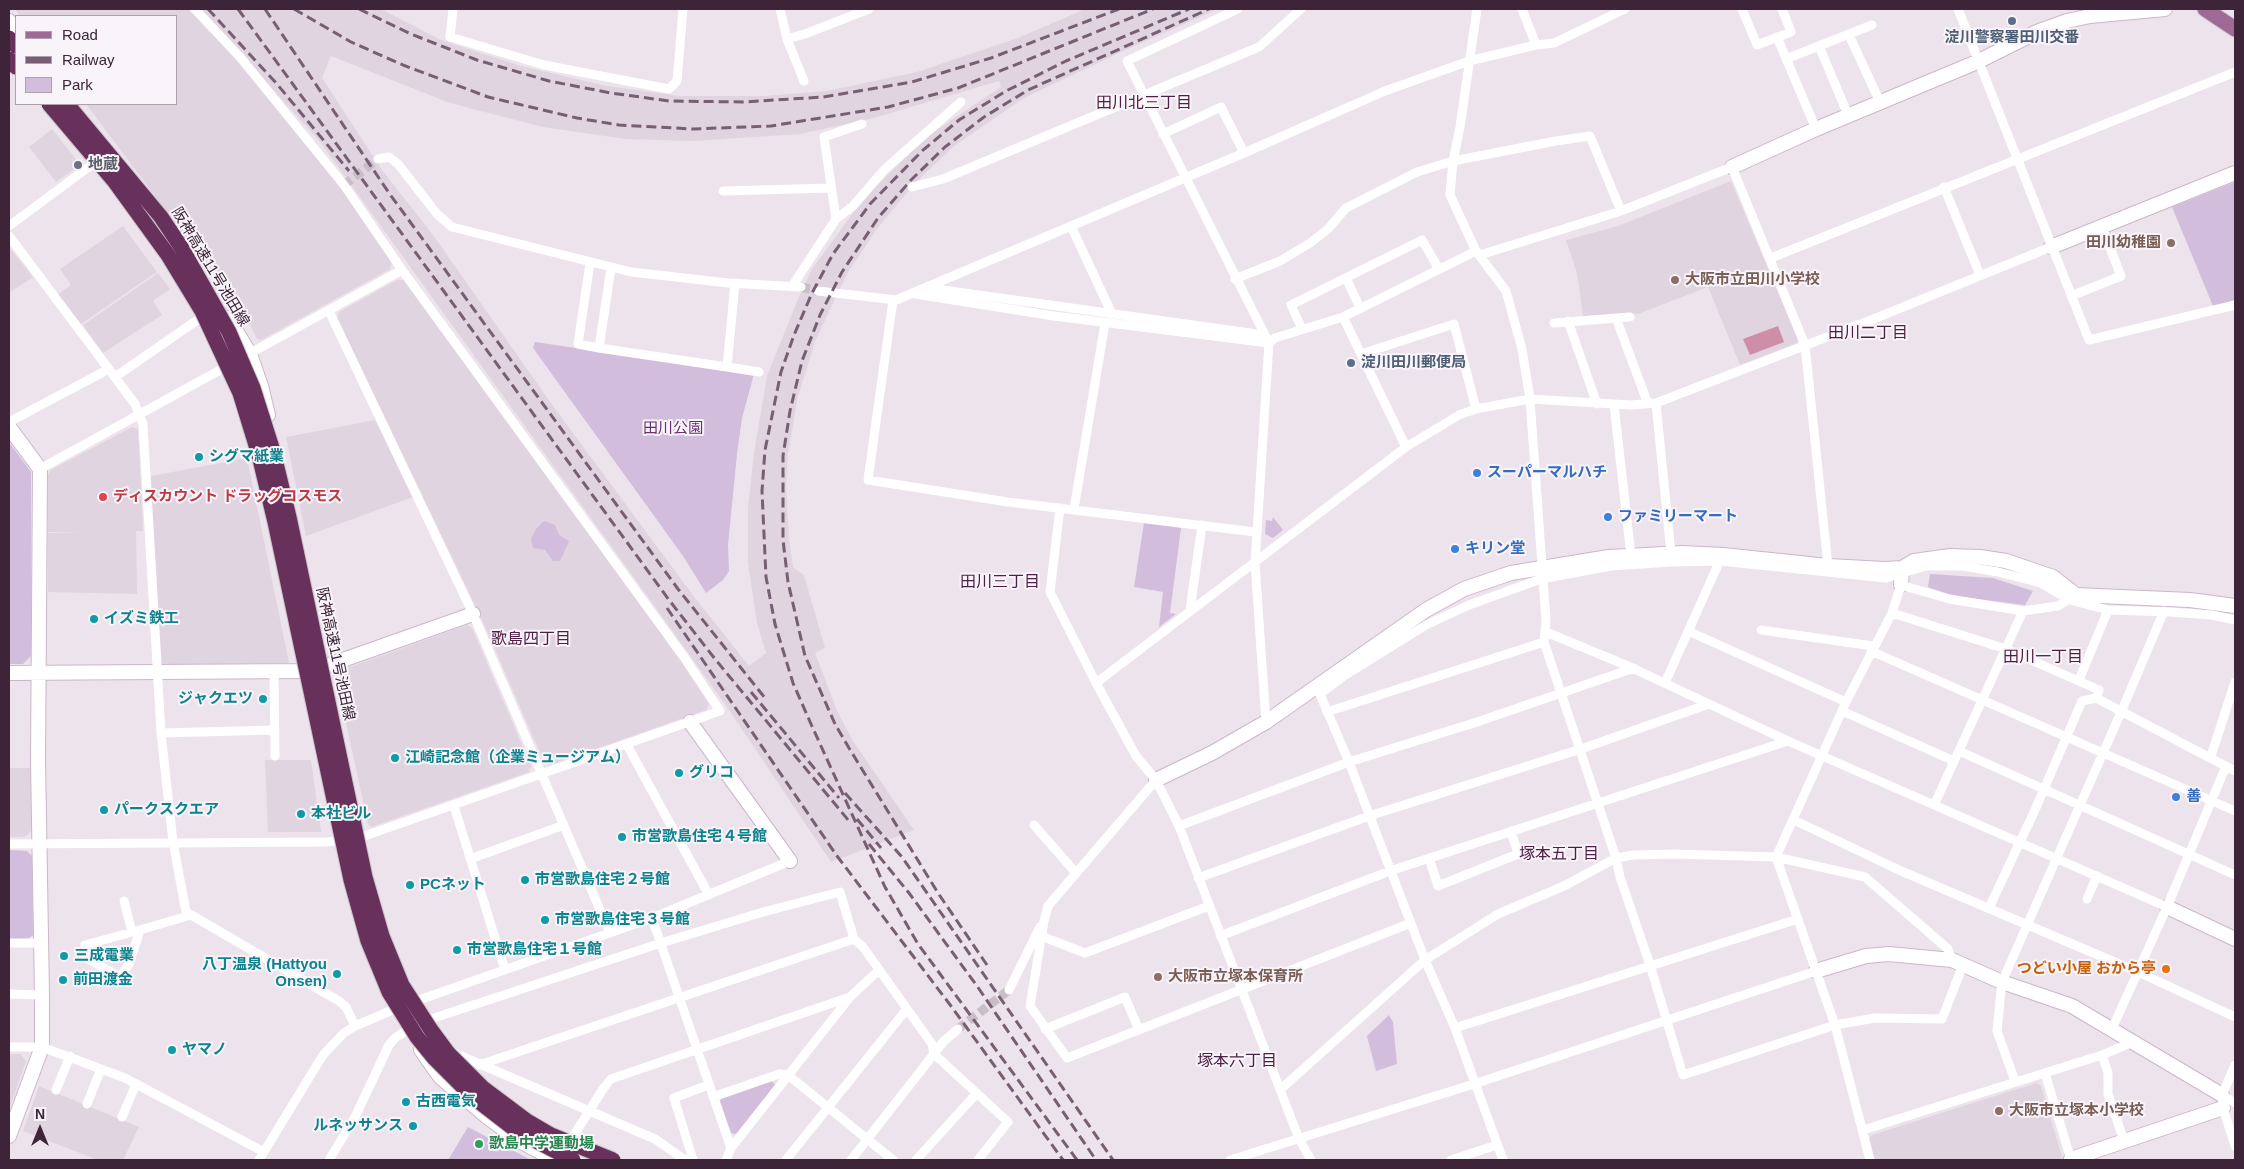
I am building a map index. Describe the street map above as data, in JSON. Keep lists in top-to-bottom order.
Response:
{
  "streets": {
    "highway": ["阪神高速11号池田線"]
  },
  "districts": [
    "田川北三丁目",
    "田川二丁目",
    "田川三丁目",
    "歌島四丁目",
    "田川一丁目",
    "塚本五丁目",
    "塚本六丁目"
  ],
  "parks": ["田川公園"],
  "places": [
    "淀川警察署田川交番",
    "地蔵",
    "田川幼稚園",
    "大阪市立田川小学校",
    "淀川田川郵便局",
    "シグマ紙業",
    "スーパーマルハチ",
    "ディスカウント ドラッグコスモス",
    "ファミリーマート",
    "キリン堂",
    "イズミ鉄工",
    "ジャクエツ",
    "江崎記念館（企業ミュージアム）",
    "グリコ",
    "善",
    "パークスクエア",
    "本社ビル",
    "市営歌島住宅４号館",
    "市営歌島住宅２号館",
    "PCネット",
    "市営歌島住宅３号館",
    "市営歌島住宅１号館",
    "三成電業",
    "つどい小屋 おから亭",
    "八丁温泉 (Hattyou Onsen)",
    "大阪市立塚本保育所",
    "前田渡金",
    "ヤマノ",
    "古西電気",
    "大阪市立塚本小学校",
    "ルネッサンス",
    "歌島中学運動場"
  ],
  "legend": ["Road", "Railway", "Park"],
  "north": "top"
}
